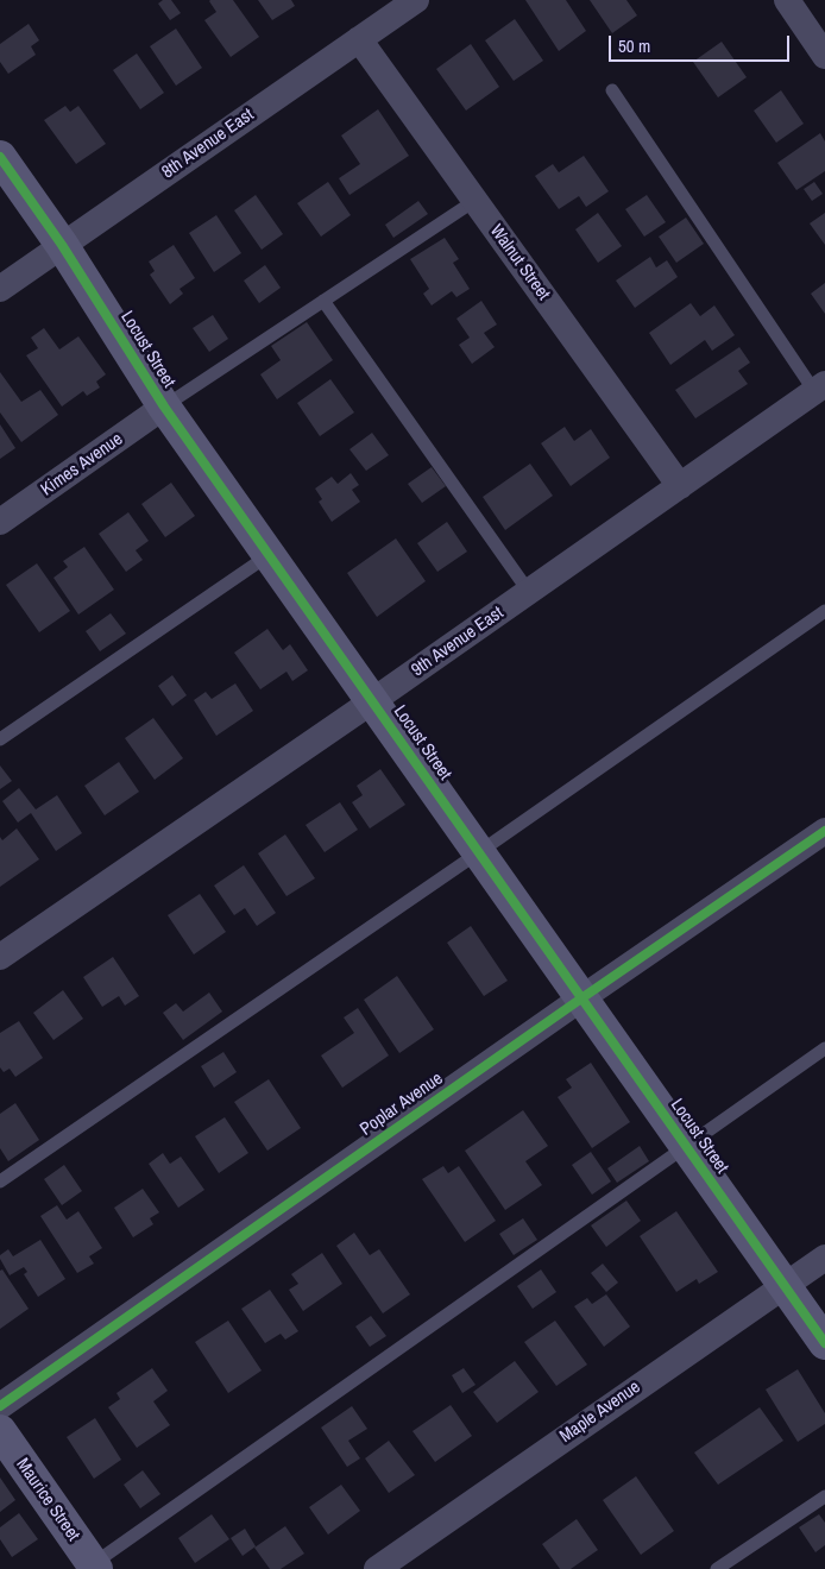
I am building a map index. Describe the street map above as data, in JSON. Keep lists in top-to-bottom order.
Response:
{
  "streets": {
    "street": [
      "8th Avenue East",
      "Walnut Street",
      "Locust Street",
      "Kimes Avenue",
      "9th Avenue East",
      "Poplar Avenue",
      "Maple Avenue",
      "Maurice Street"
    ]
  },
  "crossings": [
    ["8th Avenue East", "Walnut Street"],
    ["8th Avenue East", "Locust Street"],
    ["Walnut Street", "9th Avenue East"],
    ["Locust Street", "Kimes Avenue"],
    ["Locust Street", "9th Avenue East"],
    ["Locust Street", "Poplar Avenue"],
    ["Locust Street", "Maple Avenue"]
  ],
  "scale_bar": "50 m"
}
